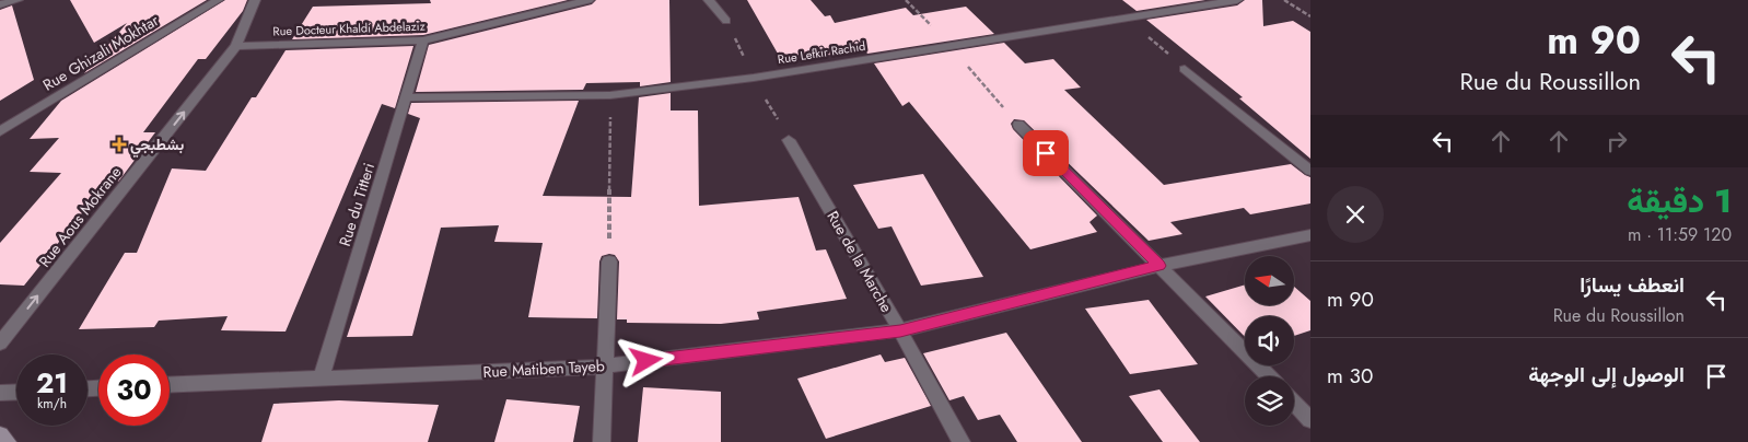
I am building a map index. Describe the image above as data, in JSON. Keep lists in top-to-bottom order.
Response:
{
  "streets": {
    "street": [
      "Rue Docteur Khaldi Abdelaziz",
      "Rue Ghizali Mokhtar",
      "Rue Lefkir Rachid",
      "Rue du Titteri",
      "Rue Aous Mokrane",
      "Rue de la Marche",
      "Rue Matiben Tayeb"
    ]
  },
  "crossings": [
    ["Rue Docteur Khaldi Abdelaziz", "Rue du Titteri"],
    ["Rue Docteur Khaldi Abdelaziz", "Rue Aous Mokrane"],
    ["Rue Lefkir Rachid", "Rue du Titteri"],
    ["Rue du Titteri", "Rue Matiben Tayeb"],
    ["Rue de la Marche", "Rue Matiben Tayeb"]
  ],
  "one_way": ["Rue Aous Mokrane"],
  "places": {
    "health": ["بشطبجي"]
  },
  "north": "left",
  "page": {
    "turn": ["90 m", "Rue du Roussillon"],
    "heading": ["1 دقيقة", "120 m · 11:59"],
    "list": [
      {
        "name": "انعطف يسارًا",
        "note": "Rue du Roussillon",
        "value": "90 m"
      },
      {
        "name": "الوصول إلى الوجهة",
        "value": "30 m"
      }
    ],
    "speed": "21 km/h",
    "limit": "30"
  }
}
